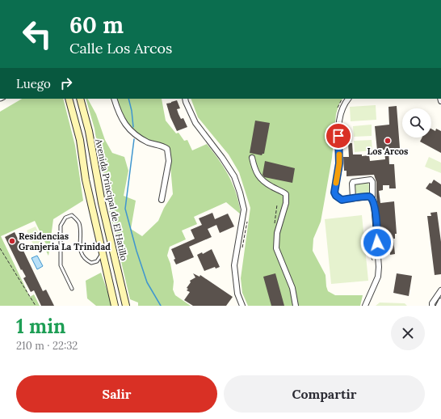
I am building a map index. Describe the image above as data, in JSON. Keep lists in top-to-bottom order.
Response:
{
  "streets": {
    "main road": ["Avenida Principal de El Hatillo"]
  },
  "places": ["Los Arcos", "Residencias Granjeria La Trinidad"],
  "page": {
    "turn": ["60 m", "Calle Los Arcos"],
    "then": "Luego",
    "heading": ["1 min", "210 m · 22:32"],
    "buttons": ["Salir", "Compartir"]
  }
}
